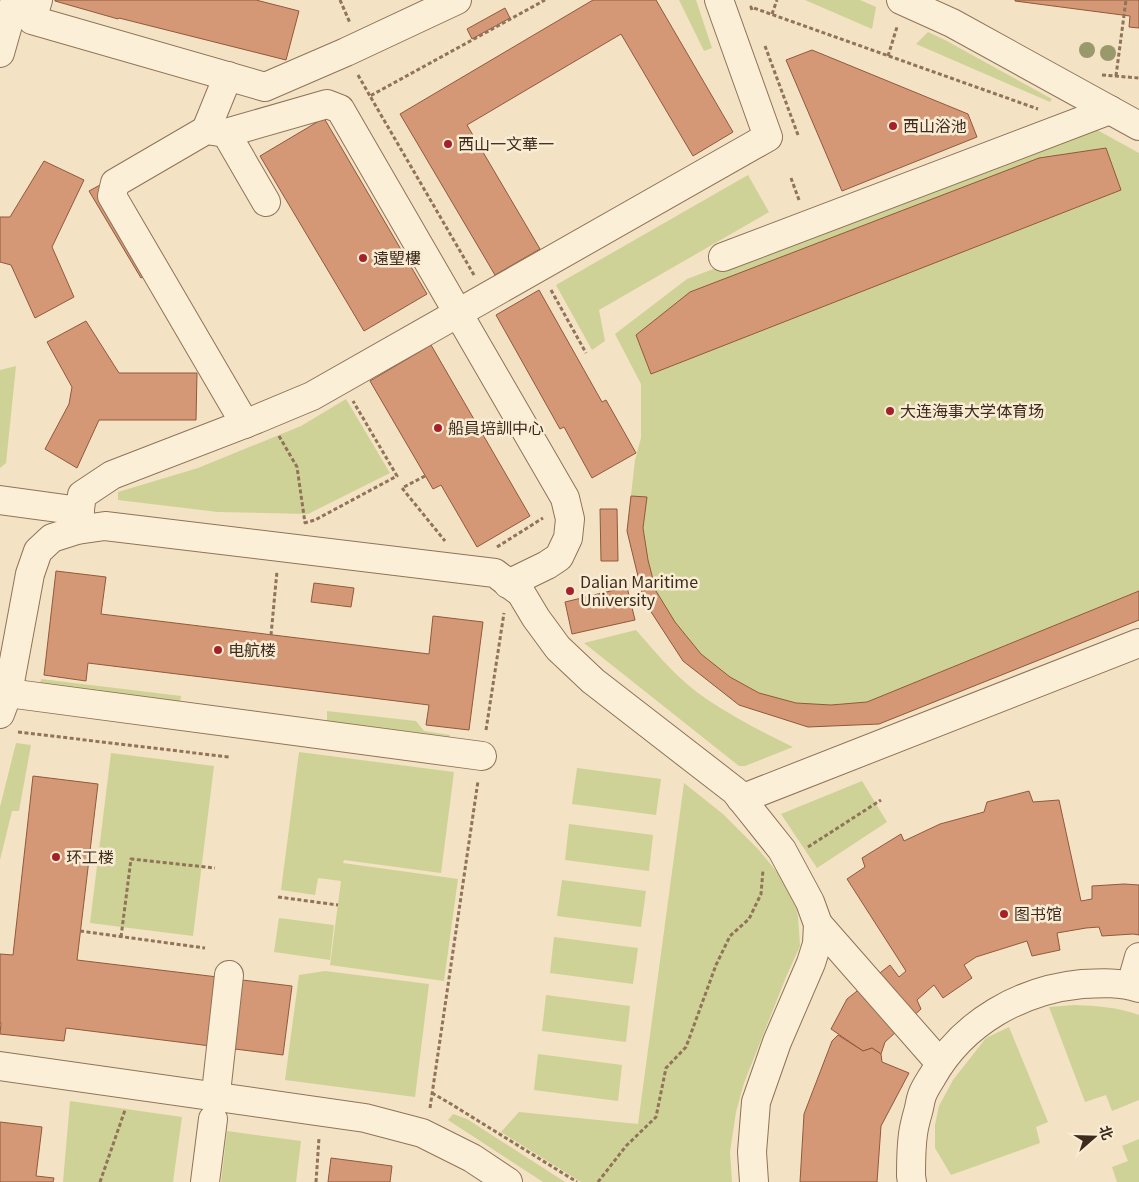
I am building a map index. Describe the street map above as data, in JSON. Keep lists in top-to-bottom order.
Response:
{
  "places": [
    "西山浴池",
    "西山一文華一",
    "遠朢樓",
    "大连海事大学体育场",
    "船員培訓中心",
    "Dalian Maritime University",
    "电航楼",
    "环工楼",
    "图书馆"
  ],
  "north": "right"
}
